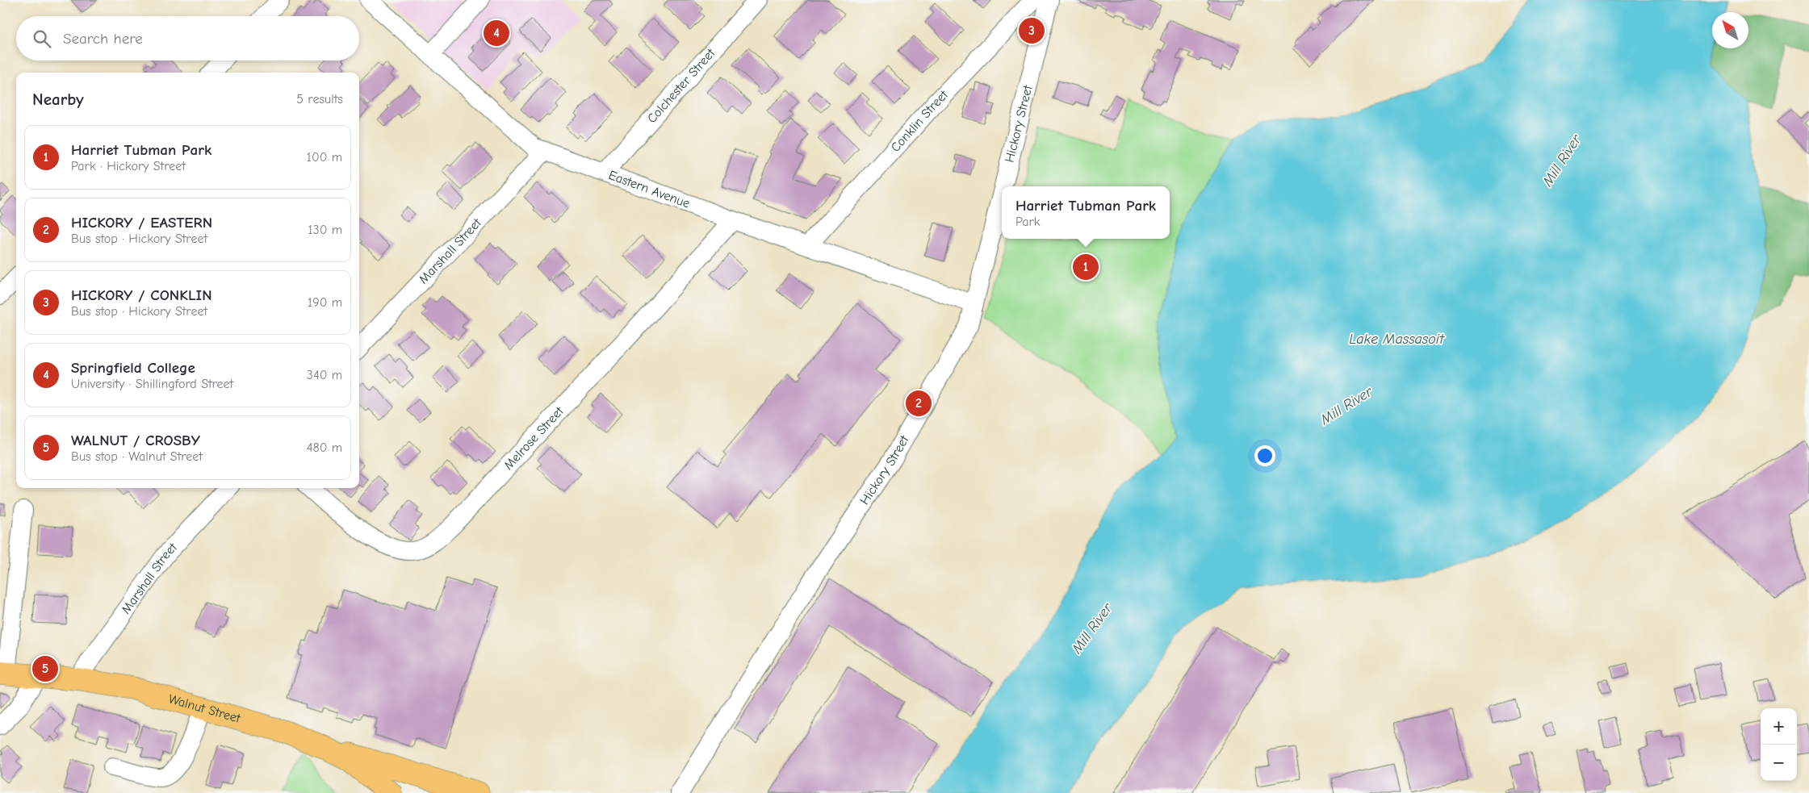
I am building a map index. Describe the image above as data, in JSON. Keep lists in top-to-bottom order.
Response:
{
  "streets": {
    "main road": ["Walnut Street"],
    "street": [
      "Colchester Street",
      "Conklin Street",
      "Hickory Street",
      "Eastern Avenue",
      "Marshall Street",
      "Melrose Street"
    ]
  },
  "crossings": [
    ["Colchester Street", "Eastern Avenue"],
    ["Conklin Street", "Eastern Avenue"],
    ["Hickory Street", "Eastern Avenue"],
    ["Eastern Avenue", "Marshall Street"],
    ["Eastern Avenue", "Melrose Street"],
    ["Marshall Street", "Walnut Street"]
  ],
  "water": ["Mill River", "Lake Massasoit"],
  "north": "top left",
  "page": {
    "pins": [
      "3",
      "4",
      "1",
      "2",
      "5"
    ],
    "search": "Search here",
    "heading": ["Nearby", "5 results"],
    "list": [
      {
        "mark": "1",
        "name": "Harriet Tubman Park",
        "note": "Park · Hickory Street",
        "value": "100 m"
      },
      {
        "mark": "2",
        "name": "HICKORY / EASTERN",
        "note": "Bus stop · Hickory Street",
        "value": "130 m"
      },
      {
        "mark": "3",
        "name": "HICKORY / CONKLIN",
        "note": "Bus stop · Hickory Street",
        "value": "190 m"
      },
      {
        "mark": "4",
        "name": "Springfield College",
        "note": "University · Shillingford Street",
        "value": "340 m"
      },
      {
        "mark": "5",
        "name": "WALNUT / CROSBY",
        "note": "Bus stop · Walnut Street",
        "value": "480 m"
      }
    ],
    "popup": ["Harriet Tubman Park", "Park"],
    "map_buttons": ["+", "−"]
  }
}
